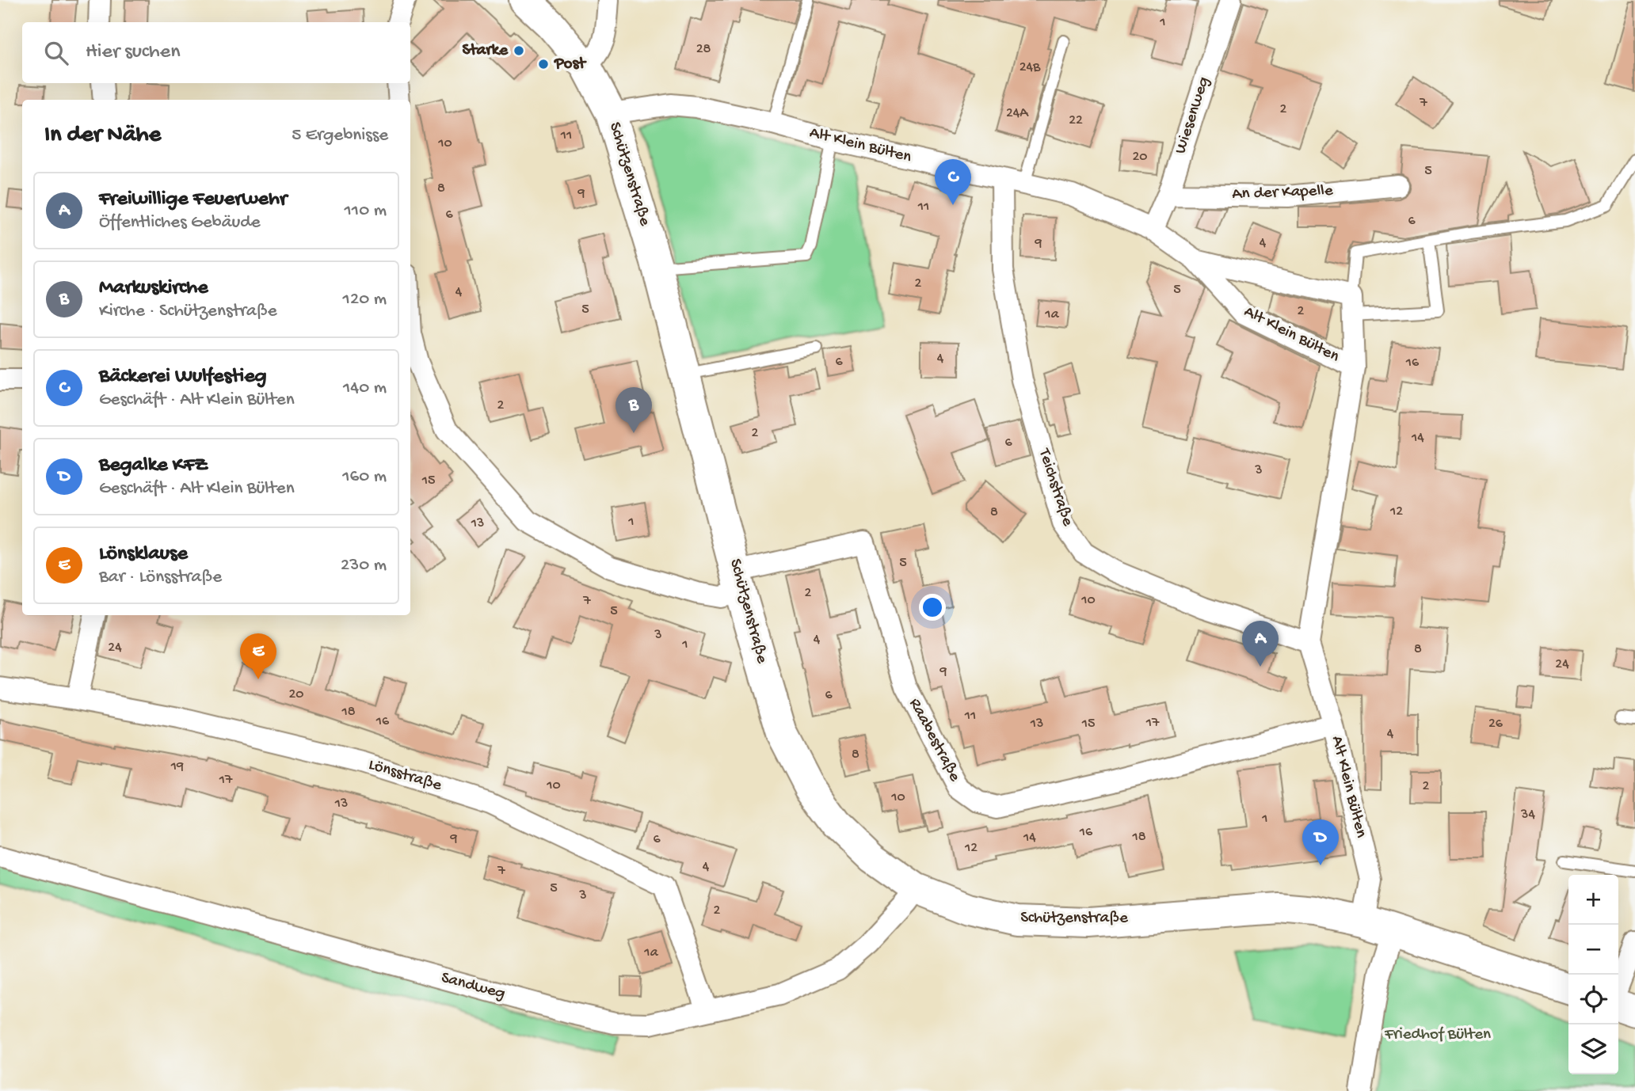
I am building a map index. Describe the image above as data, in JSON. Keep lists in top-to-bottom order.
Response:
{
  "streets": {
    "street": [
      "Wiesenweg",
      "Alt Klein Bülten",
      "Schützenstraße",
      "An der Kapelle",
      "Teichstraße",
      "Raabestraße",
      "Lönsstraße",
      "Sandweg"
    ]
  },
  "crossings": [
    ["Wiesenweg", "Alt Klein Bülten"],
    ["Wiesenweg", "An der Kapelle"],
    ["Alt Klein Bülten", "Schützenstraße"],
    ["Alt Klein Bülten", "Teichstraße"],
    ["Alt Klein Bülten", "Raabestraße"],
    ["Schützenstraße", "Raabestraße"],
    ["Schützenstraße", "Sandweg"],
    ["Lönsstraße", "Sandweg"]
  ],
  "parks": ["Friedhof Bülten"],
  "places": ["Starke", "Post"],
  "house_numbers": [
    "1",
    "28",
    "24B",
    "7",
    "2",
    "24A",
    "22",
    "11",
    "10",
    "20",
    "5",
    "8",
    "9",
    "11",
    "6",
    "6",
    "9",
    "4",
    "2",
    "5",
    "4",
    "5",
    "2",
    "1a",
    "4",
    "6",
    "16",
    "2",
    "2",
    "14",
    "6",
    "3",
    "15",
    "12",
    "8",
    "1",
    "13",
    "5",
    "2",
    "10",
    "7",
    "5",
    "3",
    "4",
    "1",
    "24",
    "8",
    "24",
    "9",
    "20",
    "6",
    "18",
    "11",
    "16",
    "17",
    "13",
    "15",
    "26",
    "4",
    "8",
    "19",
    "17",
    "10",
    "2",
    "10",
    "13",
    "34",
    "1",
    "16",
    "18",
    "14",
    "9",
    "6",
    "12",
    "4",
    "7",
    "5",
    "3",
    "2",
    "1a"
  ],
  "page": {
    "search": "Hier suchen",
    "heading": ["In der Nähe", "5 Ergebnisse"],
    "pins": [
      "C",
      "B",
      "A",
      "E",
      "D"
    ],
    "list": [
      {
        "mark": "A",
        "name": "Freiwillige Feuerwehr",
        "note": "Öffentliches Gebäude",
        "value": "110 m"
      },
      {
        "mark": "B",
        "name": "Markuskirche",
        "note": "Kirche · Schützenstraße",
        "value": "120 m"
      },
      {
        "mark": "C",
        "name": "Bäckerei Wulfestieg",
        "note": "Geschäft · Alt Klein Bülten",
        "value": "140 m"
      },
      {
        "mark": "D",
        "name": "Begalke KFZ",
        "note": "Geschäft · Alt Klein Bülten",
        "value": "160 m"
      },
      {
        "mark": "E",
        "name": "Lönsklause",
        "note": "Bar · Lönsstraße",
        "value": "230 m"
      }
    ],
    "map_buttons": ["+", "−"]
  }
}
